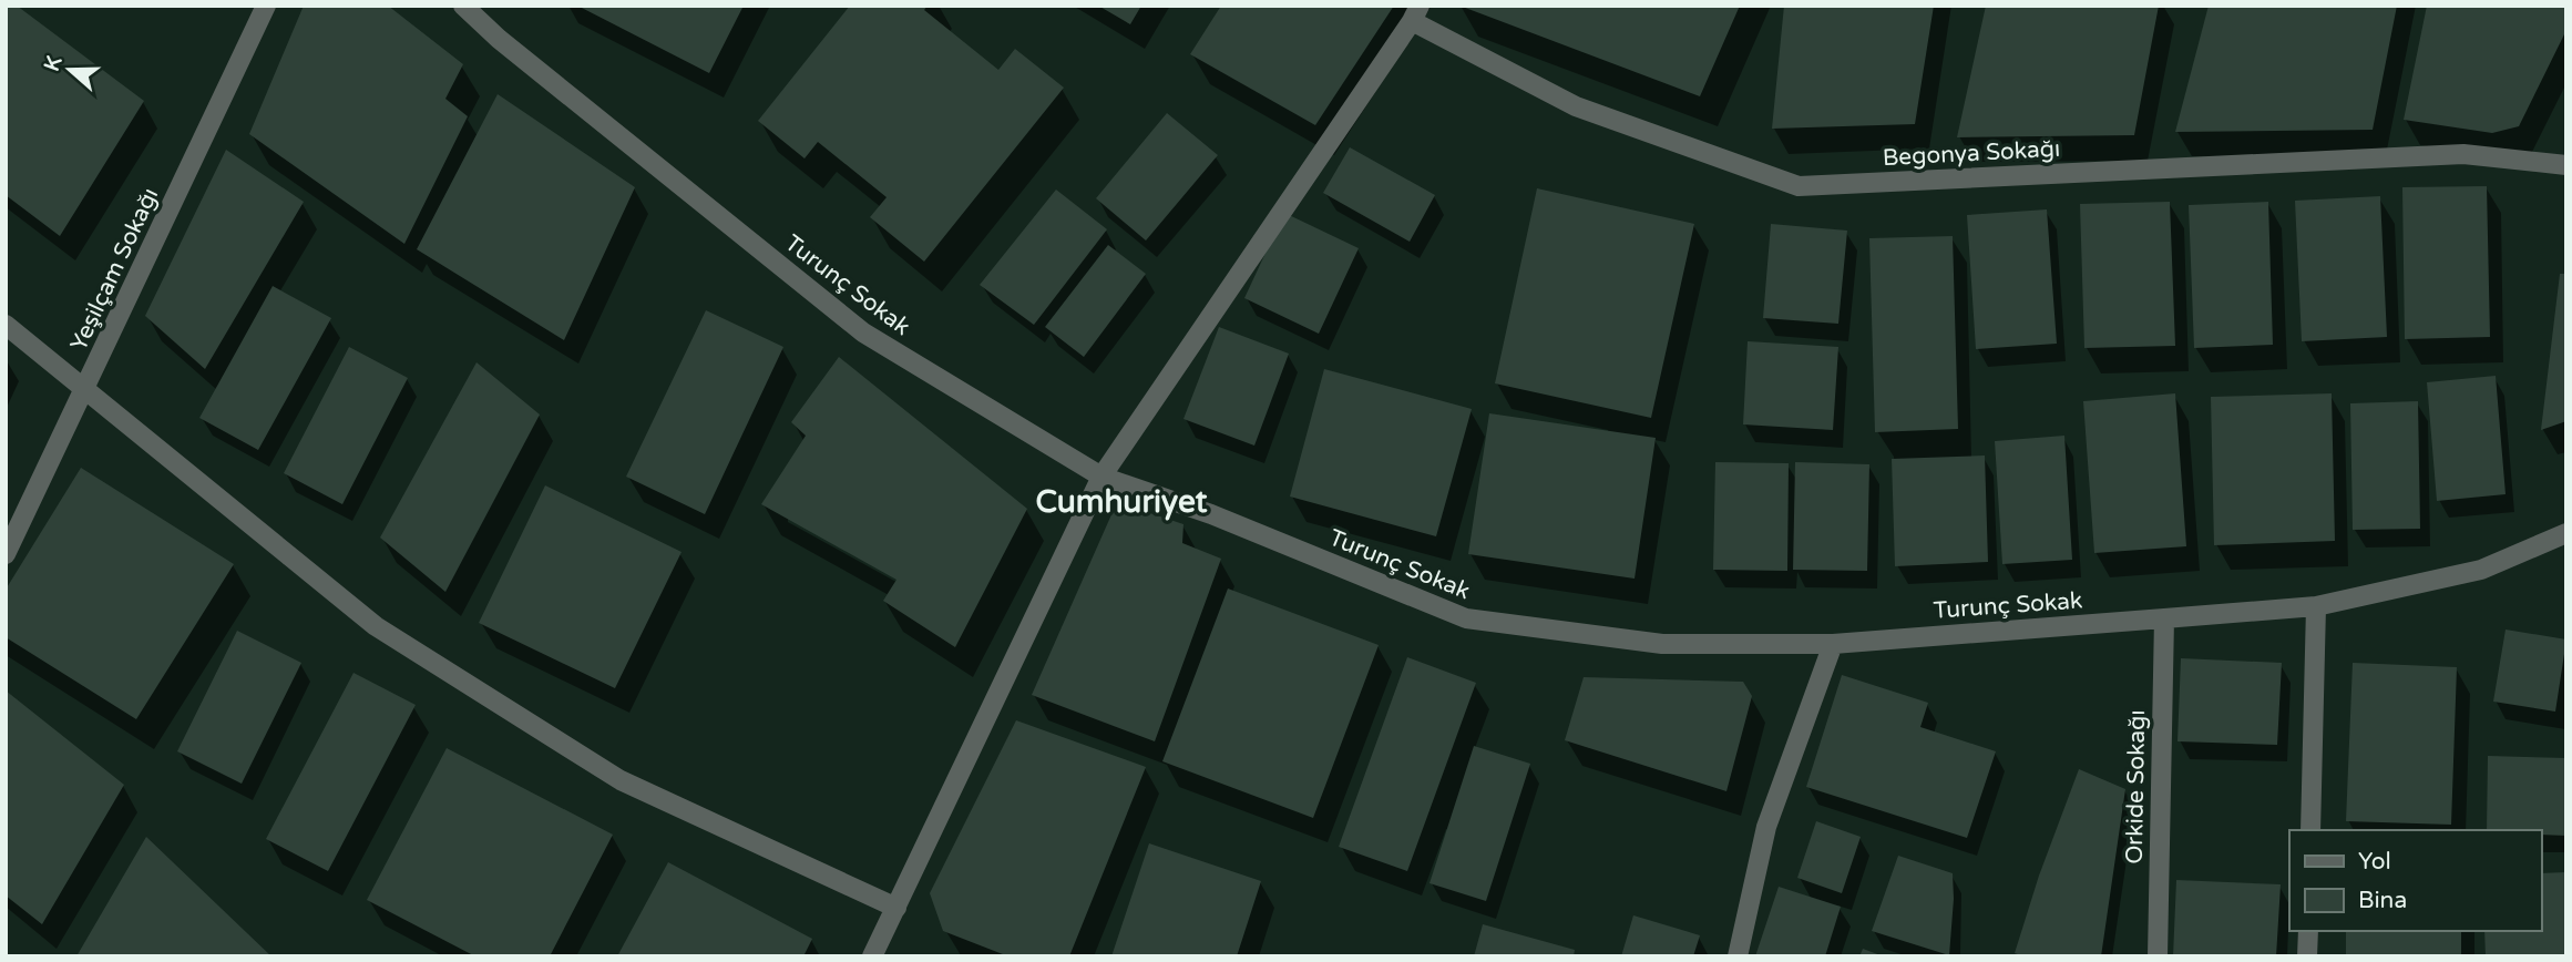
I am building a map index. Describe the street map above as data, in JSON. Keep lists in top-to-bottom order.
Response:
{
  "streets": {
    "street": [
      "Begonya Sokağı",
      "Yeşilçam Sokağı",
      "Turunç Sokak",
      "Orkide Sokağı"
    ]
  },
  "crossings": [
    ["Turunç Sokak", "Orkide Sokağı"]
  ],
  "districts": ["Cumhuriyet"],
  "legend": ["Yol", "Bina"],
  "north": "left"
}
